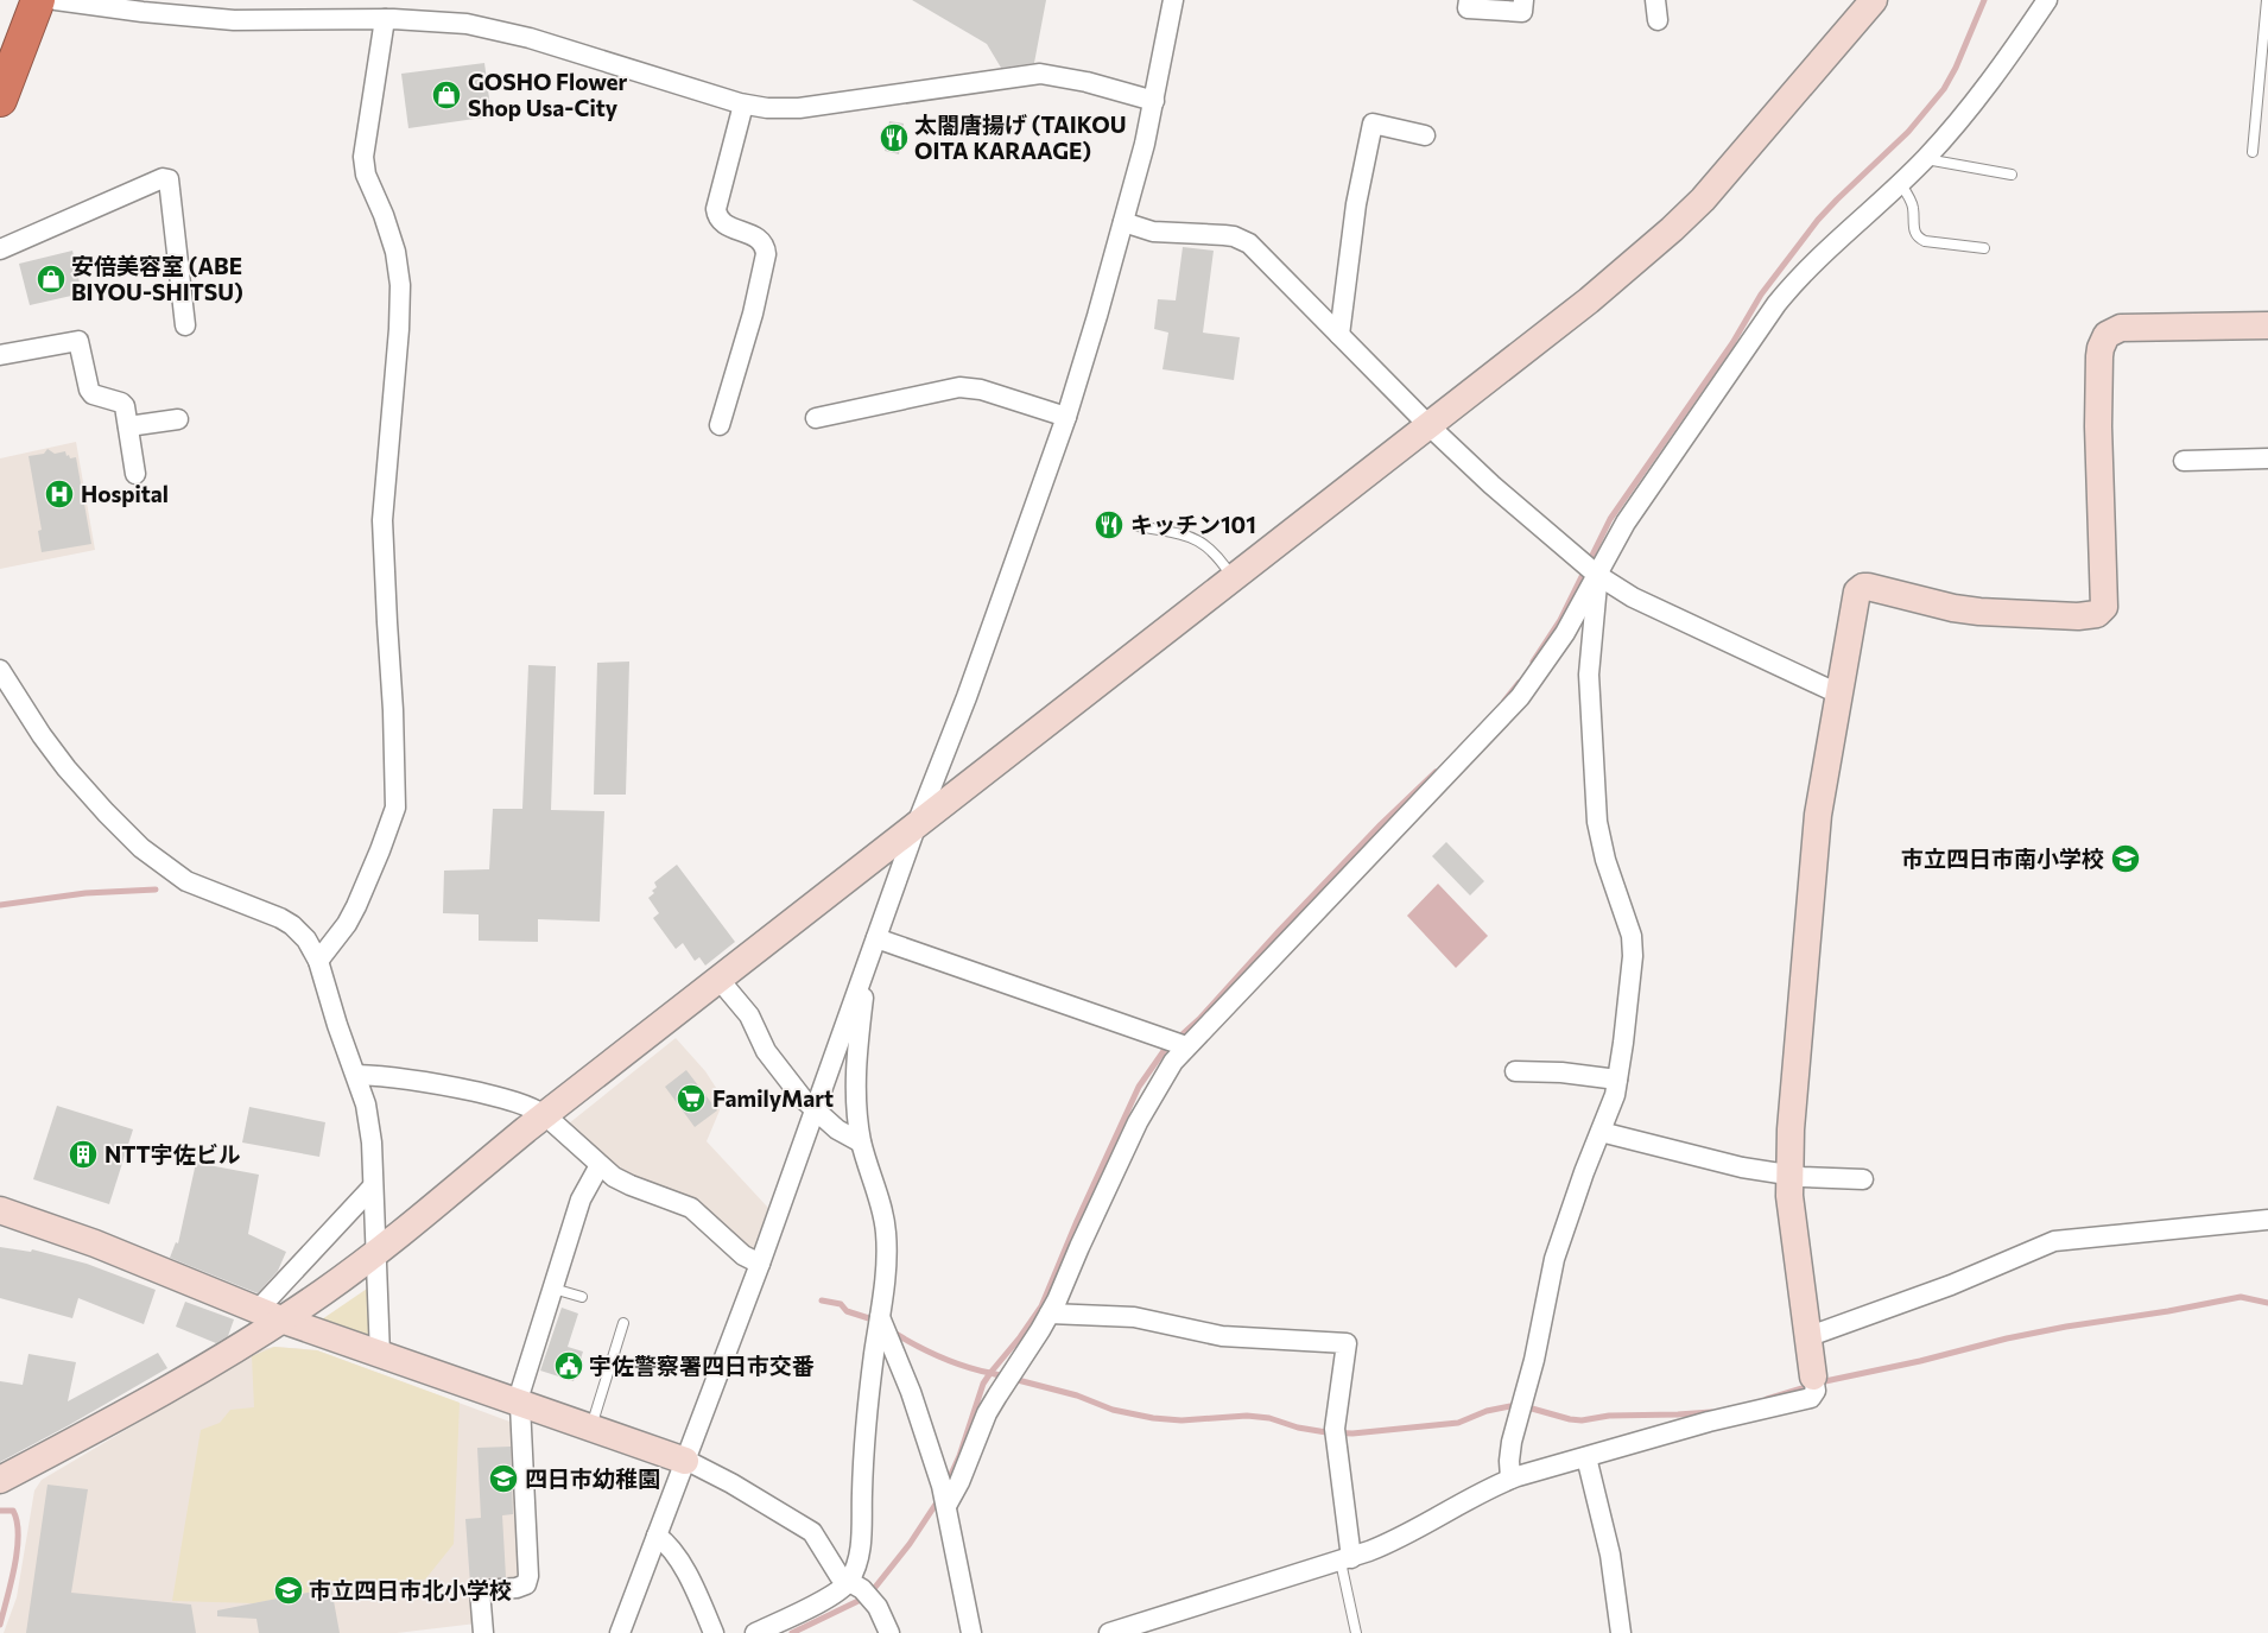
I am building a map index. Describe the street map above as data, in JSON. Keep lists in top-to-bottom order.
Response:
{
  "places": {
    "shop": ["GOSHO Flower Shop Usa-City", "安倍美容室 (ABE BIYOU-SHITSU)"],
    "restaurant": ["太閤唐揚げ (TAIKOU OITA KARAAGE)", "キッチン101"],
    "hospital": ["Hospital"],
    "school or university": ["市立四日市南小学校", "四日市幼稚園", "市立四日市北小学校"],
    "supermarket": ["FamilyMart"],
    "building": ["NTT宇佐ビル"],
    "public building": ["宇佐警察署四日市交番"]
  }
}
